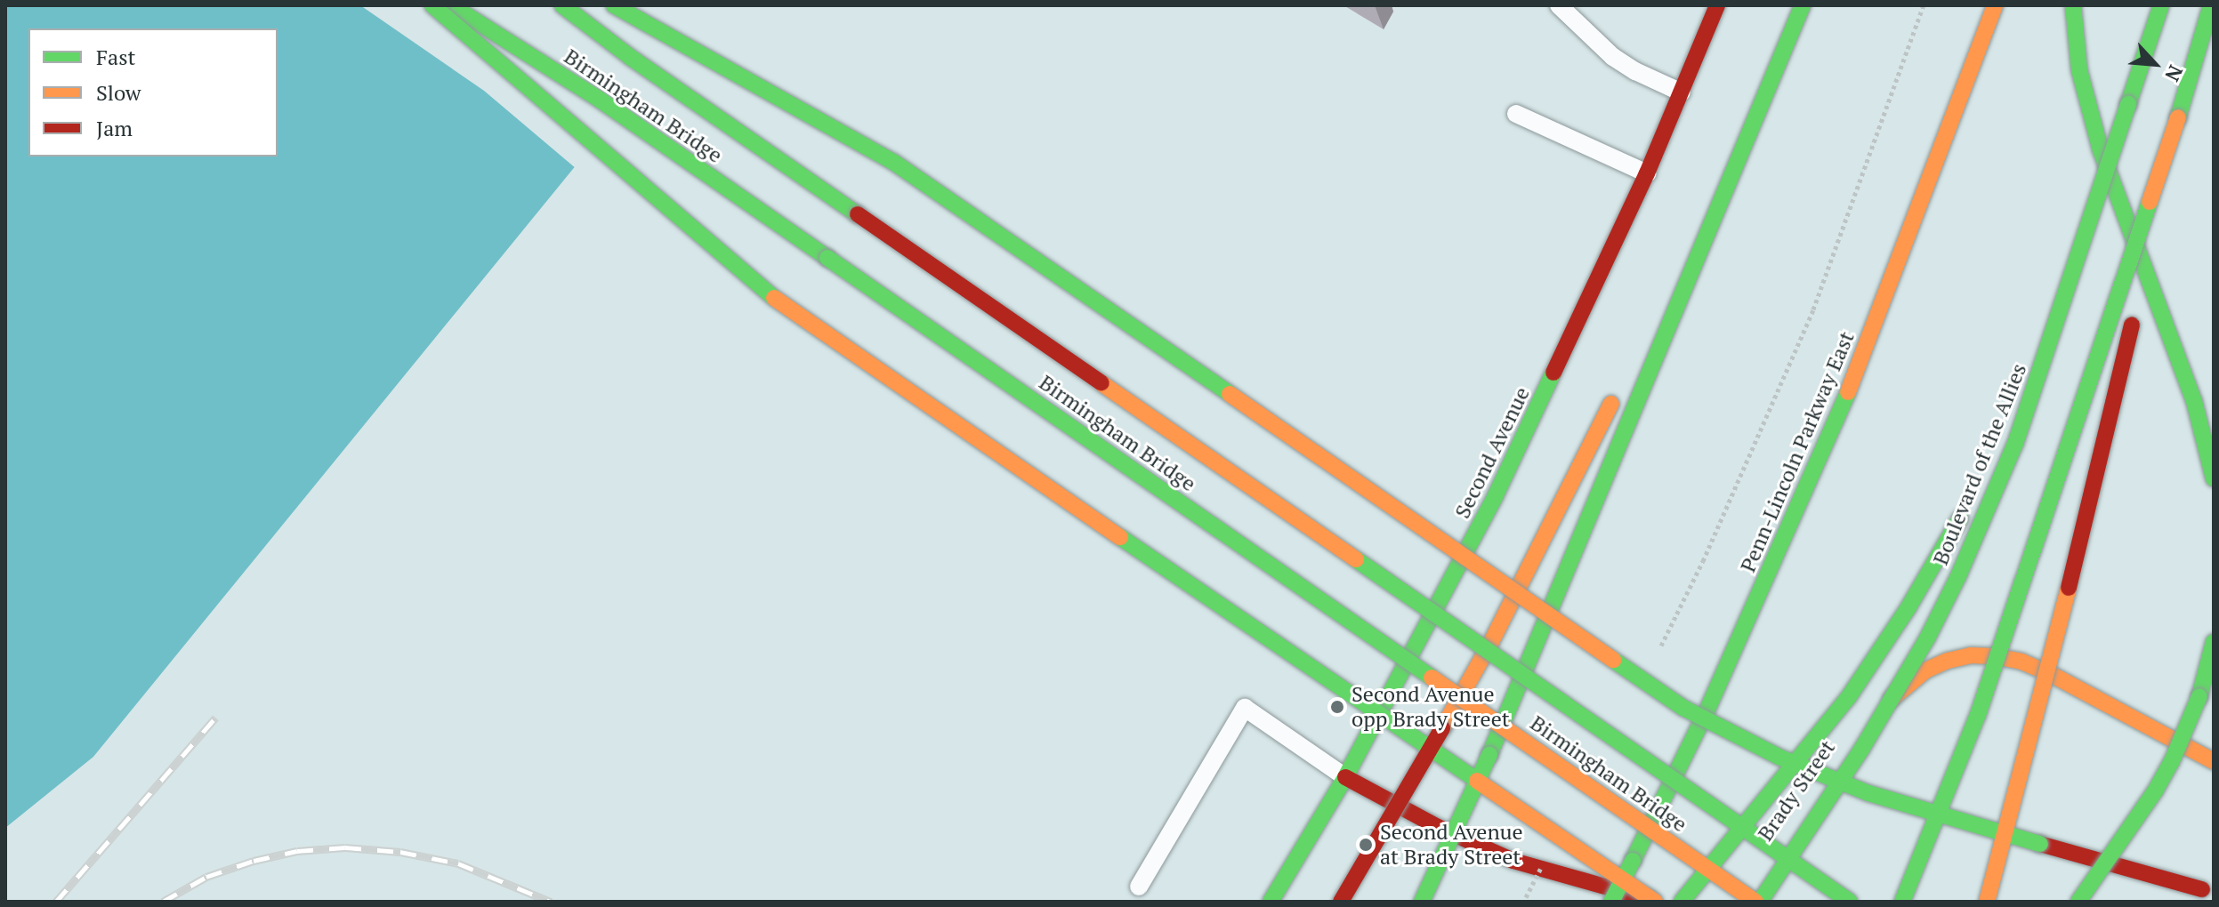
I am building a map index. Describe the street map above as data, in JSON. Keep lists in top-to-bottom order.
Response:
{
  "streets": {
    "main road": [
      "Birmingham Bridge",
      "Penn-Lincoln Parkway East",
      "Second Avenue",
      "Boulevard of the Allies",
      "Brady Street"
    ]
  },
  "crossings": [
    ["Birmingham Bridge", "Boulevard of the Allies"],
    ["Second Avenue", "Brady Street"]
  ],
  "places": ["Second Avenue opp Brady Street", "Second Avenue at Brady Street"],
  "legend": ["Fast", "Slow", "Jam"],
  "north": "bottom right"
}
